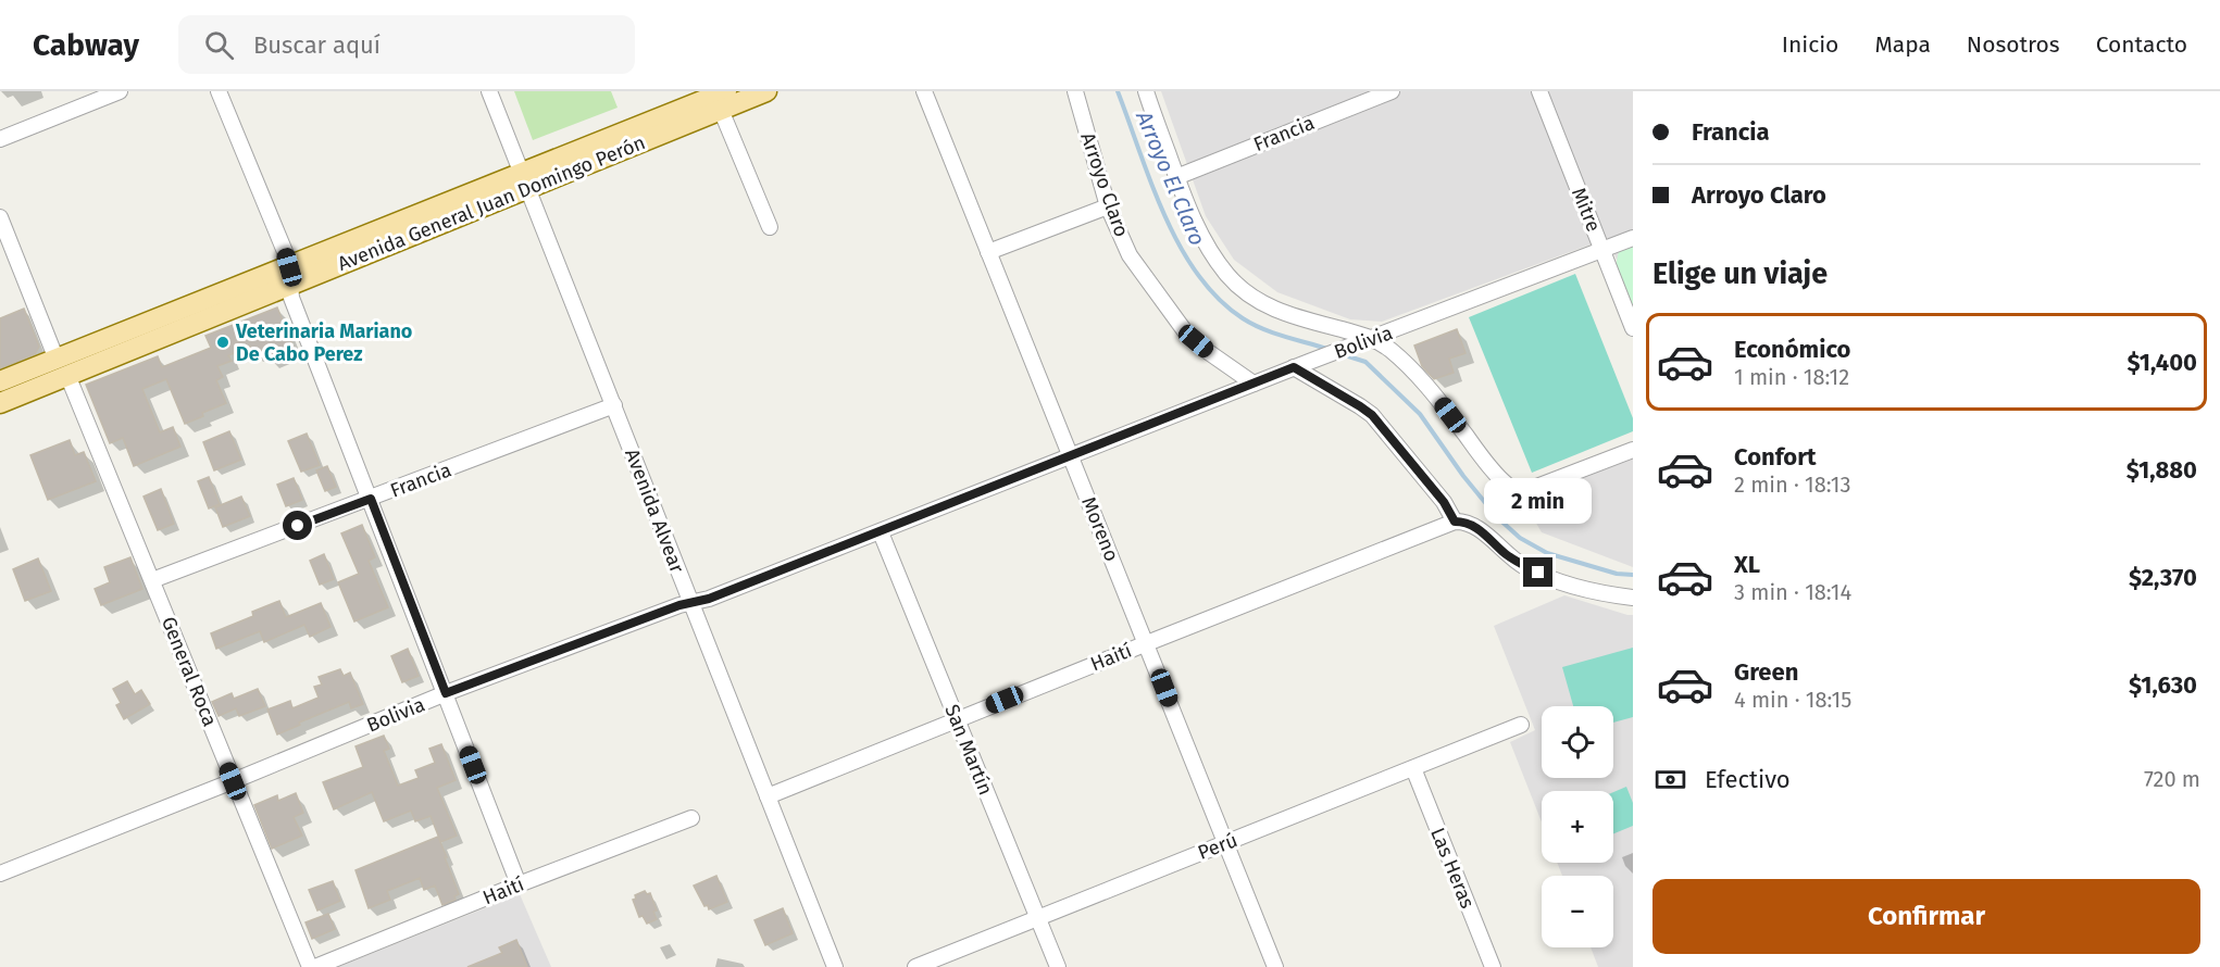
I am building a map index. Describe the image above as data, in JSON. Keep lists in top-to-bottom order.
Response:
{
  "streets": {
    "main road": ["Avenida General Juan Domingo Perón"],
    "street": [
      "Francia",
      "Arroyo Claro",
      "Mitre",
      "Bolivia",
      "Avenida Alvear",
      "Moreno",
      "Haití",
      "General Roca",
      "San Martín",
      "Perú",
      "Las Heras"
    ]
  },
  "crossings": [
    ["Francia", "Avenida Alvear"],
    ["Francia", "General Roca"],
    ["Arroyo Claro", "Bolivia"],
    ["Avenida General Juan Domingo Perón", "Avenida Alvear"],
    ["Avenida General Juan Domingo Perón", "General Roca"],
    ["Mitre", "Bolivia"],
    ["Bolivia", "Avenida Alvear"],
    ["Bolivia", "Moreno"],
    ["Bolivia", "General Roca"],
    ["Bolivia", "San Martín"],
    ["Avenida Alvear", "Haití"],
    ["Moreno", "Haití"],
    ["Moreno", "Perú"],
    ["Haití", "San Martín"],
    ["San Martín", "Perú"],
    ["Perú", "Las Heras"]
  ],
  "water": ["Arroyo El Claro"],
  "places": ["Veterinaria Mariano De Cabo Perez"],
  "page": {
    "header": "Cabway",
    "search": "Buscar aquí",
    "nav": [
      "Inicio",
      "Mapa",
      "Nosotros",
      "Contacto"
    ],
    "banner": ["Francia", "Arroyo Claro"],
    "heading": "Elige un viaje",
    "list": [
      {
        "name": "Económico",
        "note": "1 min · 18:12",
        "value": "$1,400"
      },
      {
        "name": "Confort",
        "note": "2 min · 18:13",
        "value": "$1,880"
      },
      {
        "name": "XL",
        "note": "3 min · 18:14",
        "value": "$2,370"
      },
      {
        "name": "Green",
        "note": "4 min · 18:15",
        "value": "$1,630"
      }
    ],
    "bubble": "2 min",
    "map_buttons": ["+", "−"],
    "pay": ["Efectivo", "720 m"],
    "buttons": "Confirmar"
  }
}
